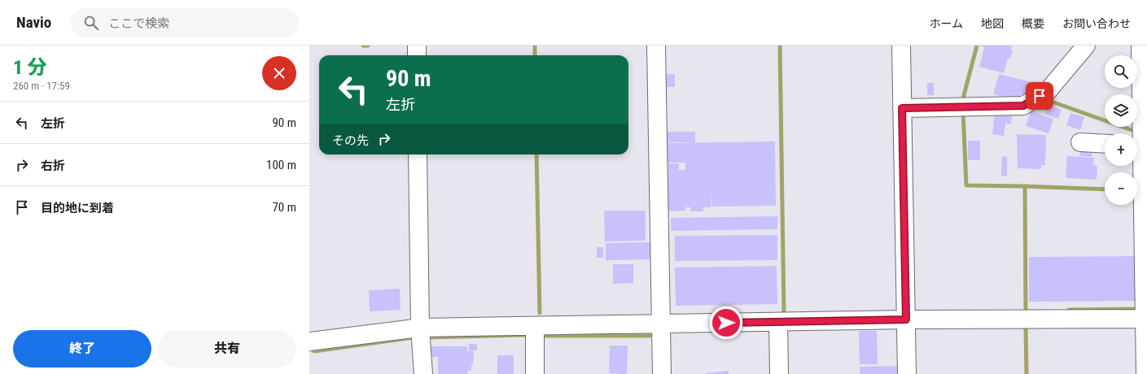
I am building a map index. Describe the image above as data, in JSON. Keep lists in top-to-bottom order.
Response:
{
  "page": {
    "header": "Navio",
    "search": "ここで検索",
    "nav": [
      "ホーム",
      "地図",
      "概要",
      "お問い合わせ"
    ],
    "heading": ["1 分", "260 m · 17:59"],
    "map_buttons": ["+", "−"],
    "turn": ["90 m", "左折"],
    "list": [
      {
        "name": "左折",
        "value": "90 m"
      },
      {
        "name": "右折",
        "value": "100 m"
      },
      {
        "name": "目的地に到着",
        "value": "70 m"
      }
    ],
    "then": "その先",
    "buttons": ["終了", "共有"]
  }
}
